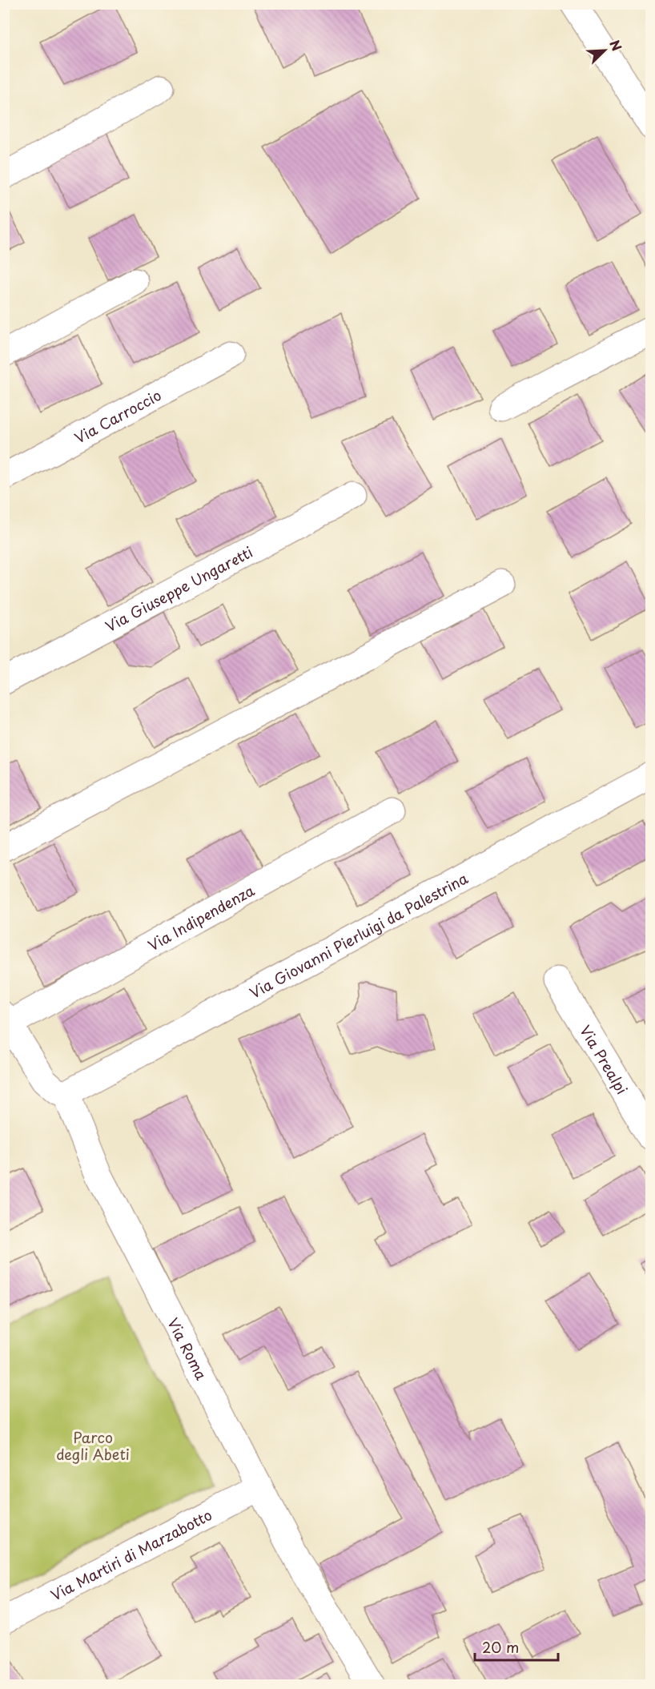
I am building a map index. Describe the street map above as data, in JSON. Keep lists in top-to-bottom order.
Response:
{
  "streets": {
    "street": [
      "Via Carroccio",
      "Via Giuseppe Ungaretti",
      "Via Indipendenza",
      "Via Giovanni Pierluigi da Palestrina",
      "Via Prealpi",
      "Via Roma",
      "Via Martiri di Marzabotto"
    ]
  },
  "crossings": [
    ["Via Giovanni Pierluigi da Palestrina", "Via Roma"],
    ["Via Roma", "Via Martiri di Marzabotto"]
  ],
  "parks": ["Parco degli Abeti"],
  "scale_bar": "20 m",
  "north": "top right"
}
